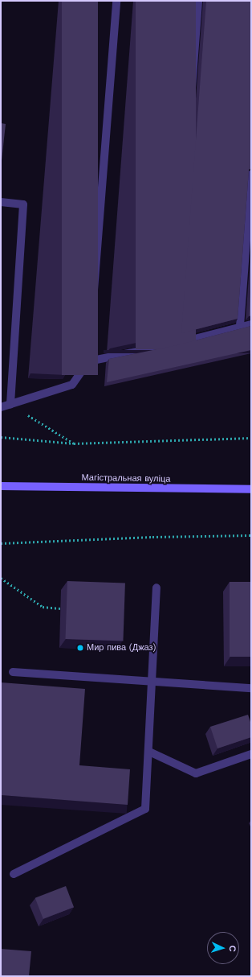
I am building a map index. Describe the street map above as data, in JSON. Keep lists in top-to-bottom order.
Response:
{
  "streets": {
    "main road": ["Магістральная вуліца"]
  },
  "places": ["Мир пива (Джаз)"],
  "north": "right"
}
